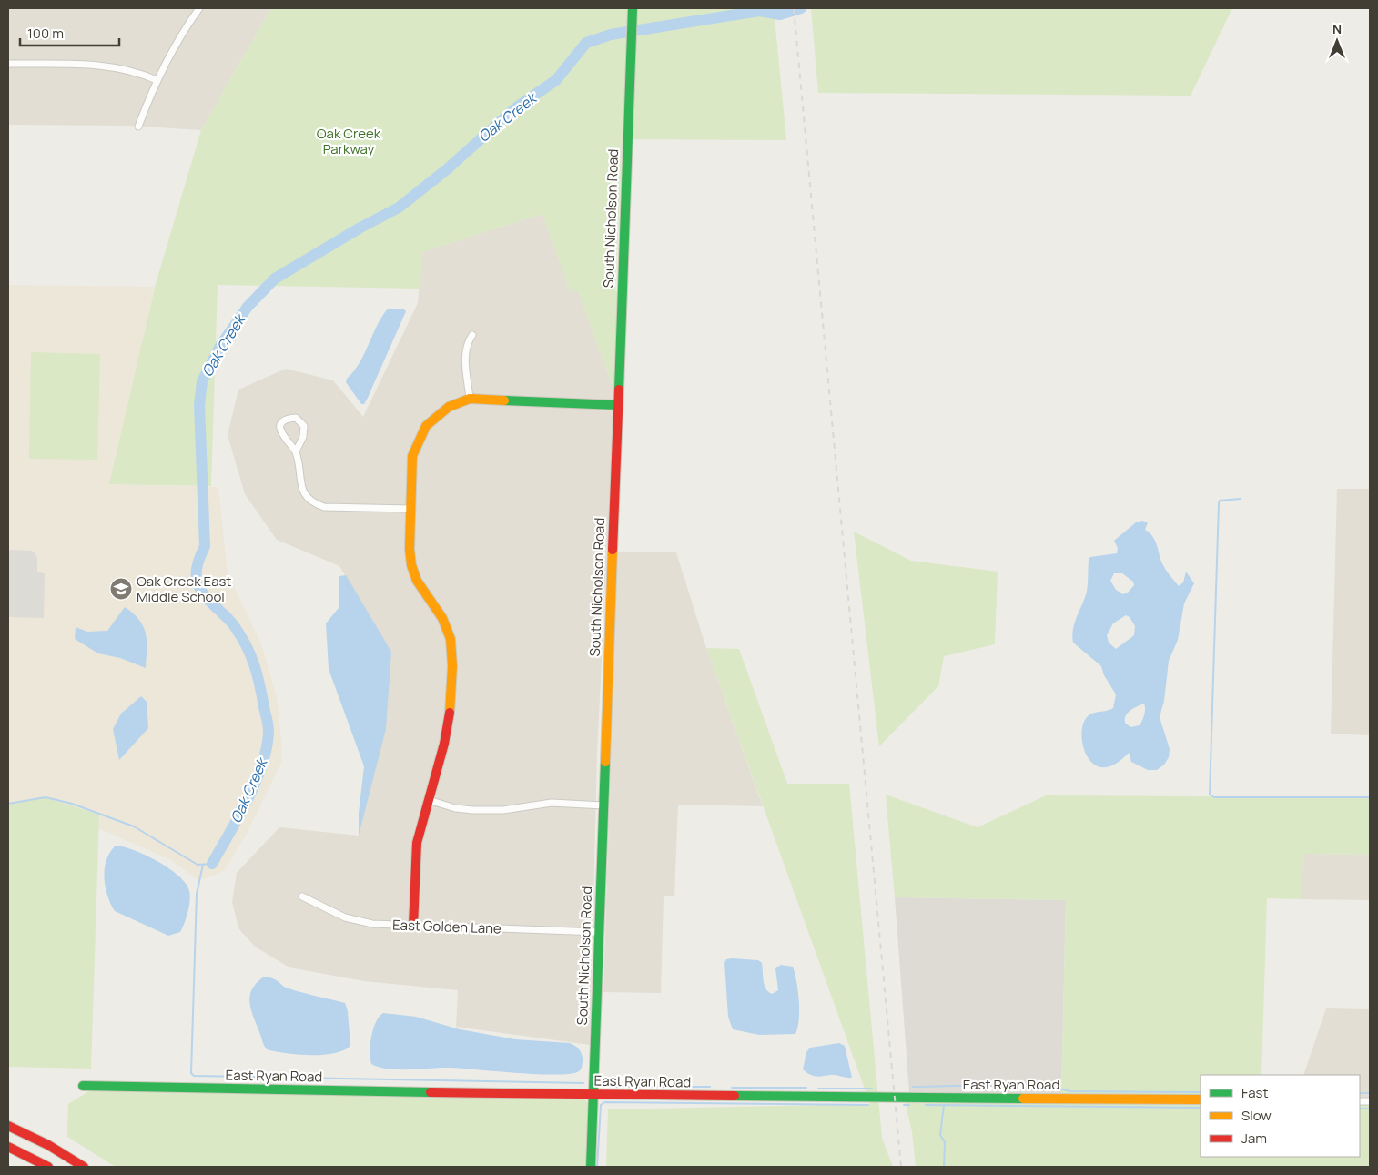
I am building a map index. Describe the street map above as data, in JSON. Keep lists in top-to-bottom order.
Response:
{
  "streets": {
    "street": ["South Nicholson Road", "East Golden Lane", "East Ryan Road"]
  },
  "crossings": [
    ["South Nicholson Road", "East Golden Lane"],
    ["South Nicholson Road", "East Ryan Road"]
  ],
  "water": ["Oak Creek"],
  "parks": ["Oak Creek Parkway"],
  "places": {
    "school or university": ["Oak Creek East Middle School"]
  },
  "legend": ["Fast", "Slow", "Jam"],
  "scale_bar": "100 m",
  "north": "top"
}
